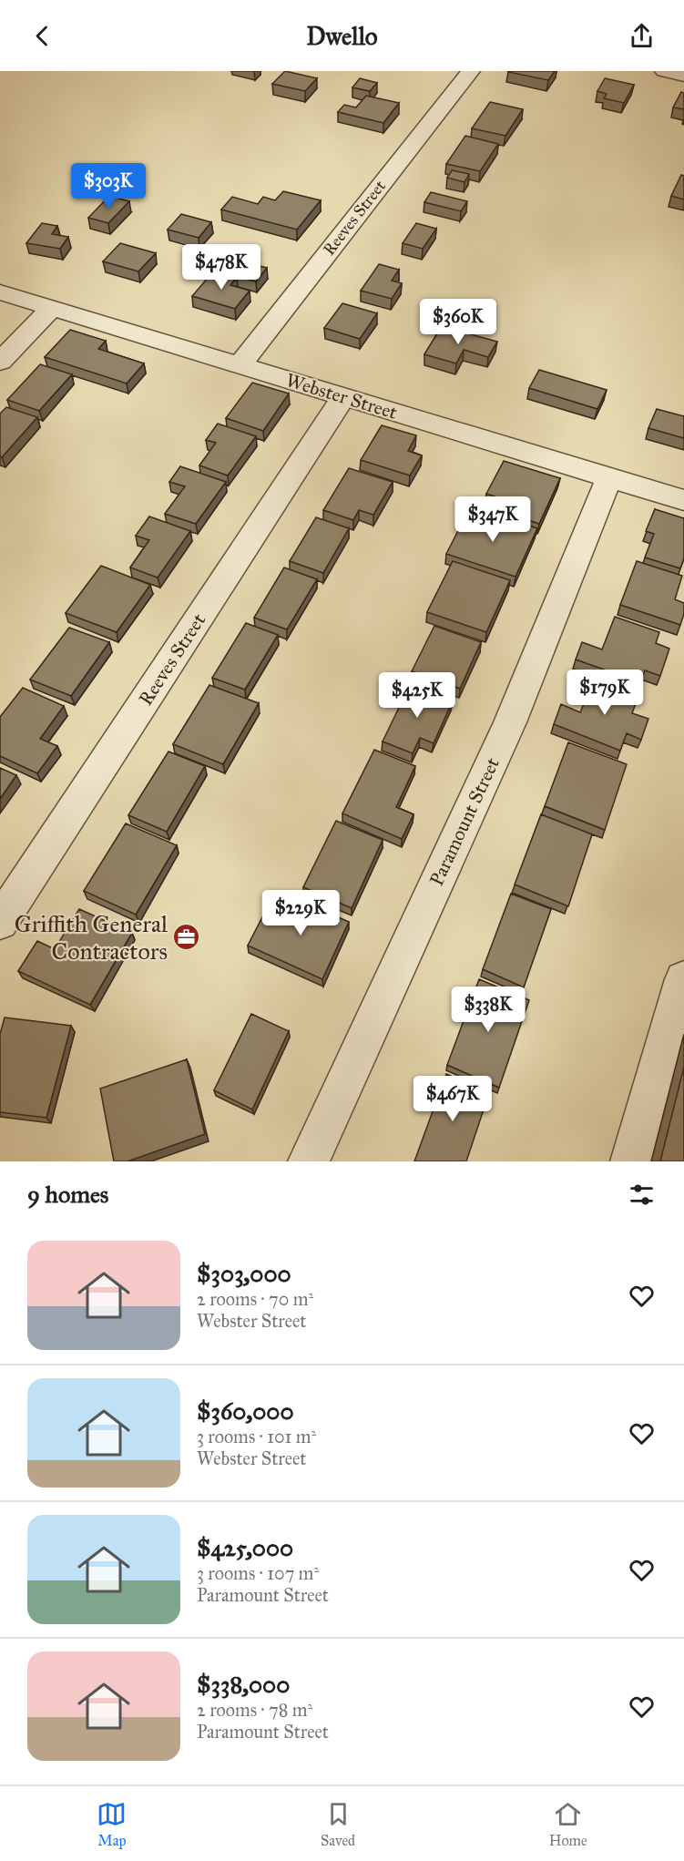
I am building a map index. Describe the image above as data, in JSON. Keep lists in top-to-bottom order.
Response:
{
  "streets": {
    "street": ["Reeves Street", "Webster Street", "Paramount Street"]
  },
  "crossings": [
    ["Reeves Street", "Webster Street"],
    ["Webster Street", "Paramount Street"]
  ],
  "places": {
    "office": ["Griffith General Contractors"]
  },
  "page": {
    "header": "Dwello",
    "price": [
      "$303K",
      "$478K",
      "$360K",
      "$347K",
      "$179K",
      "$425K",
      "$229K",
      "$338K",
      "$467K"
    ],
    "heading": "9 homes",
    "list": [
      {
        "name": "$303,000",
        "note": "2 rooms · 70 m² · Webster Street"
      },
      {
        "name": "$360,000",
        "note": "3 rooms · 101 m² · Webster Street"
      },
      {
        "name": "$425,000",
        "note": "3 rooms · 107 m² · Paramount Street"
      },
      {
        "name": "$338,000",
        "note": "2 rooms · 78 m² · Paramount Street"
      }
    ],
    "tabs": ["Map", "Saved", "Home"]
  }
}
